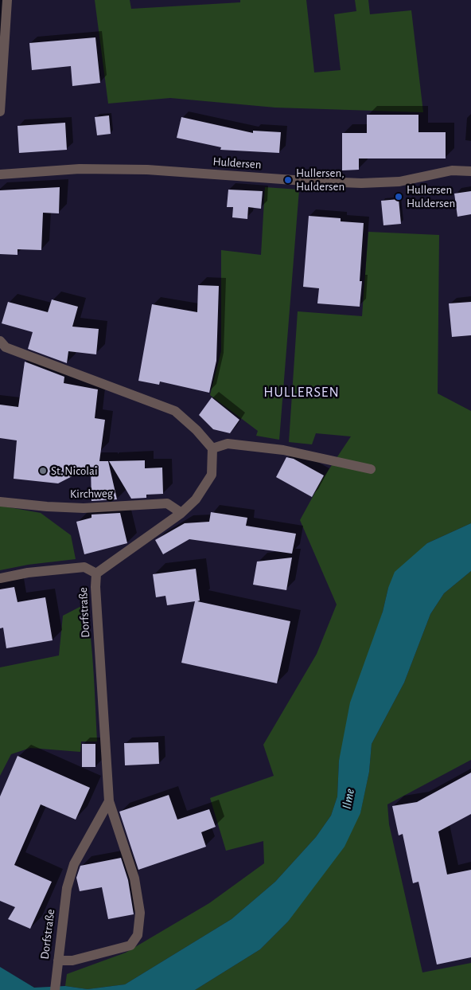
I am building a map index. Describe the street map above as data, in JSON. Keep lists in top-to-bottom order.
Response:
{
  "streets": {
    "street": ["Huldersen", "Kirchweg", "Dorfstraße"]
  },
  "crossings": [
    ["Kirchweg", "Dorfstraße"]
  ],
  "districts": ["HULLERSEN"],
  "water": ["Ilme"],
  "places": ["Hullersen, Huldersen", "Hullersen Huldersen", "St. Nicolai"]
}
